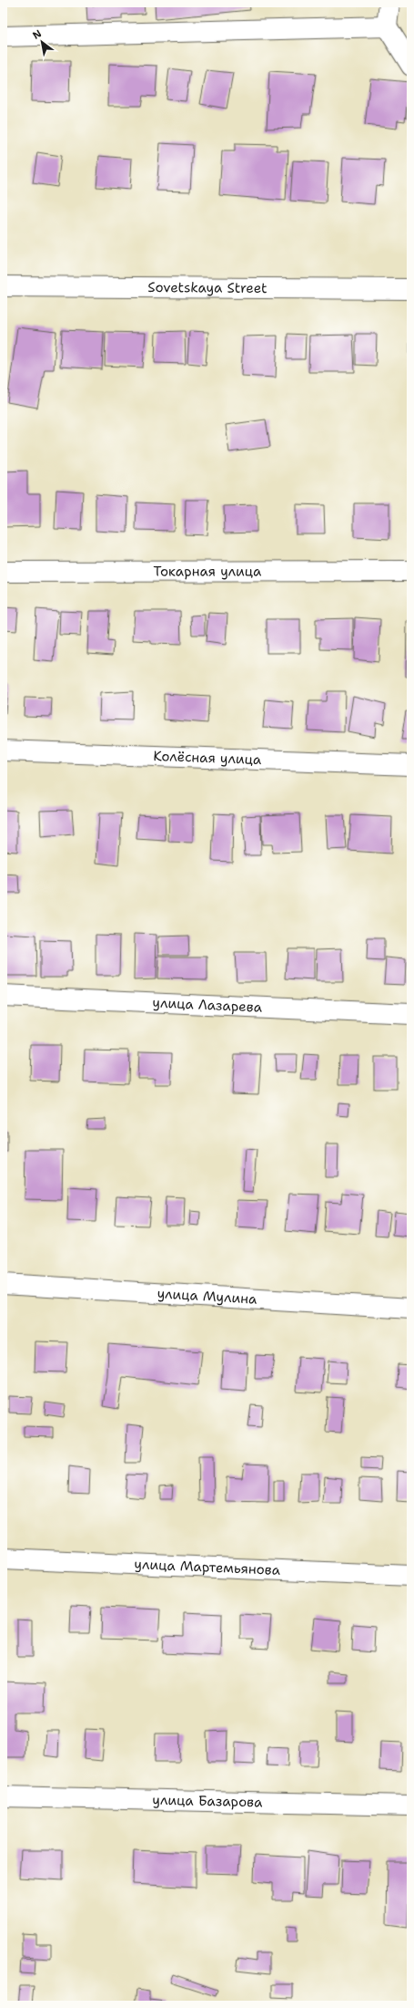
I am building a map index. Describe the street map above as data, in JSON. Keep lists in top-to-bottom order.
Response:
{
  "streets": {
    "street": [
      "Sovetskaya Street",
      "Токарная улица",
      "Колёсная улица",
      "улица Лазарева",
      "улица Мулина",
      "улица Мартемьянова",
      "улица Базарова"
    ]
  },
  "north": "top left"
}
